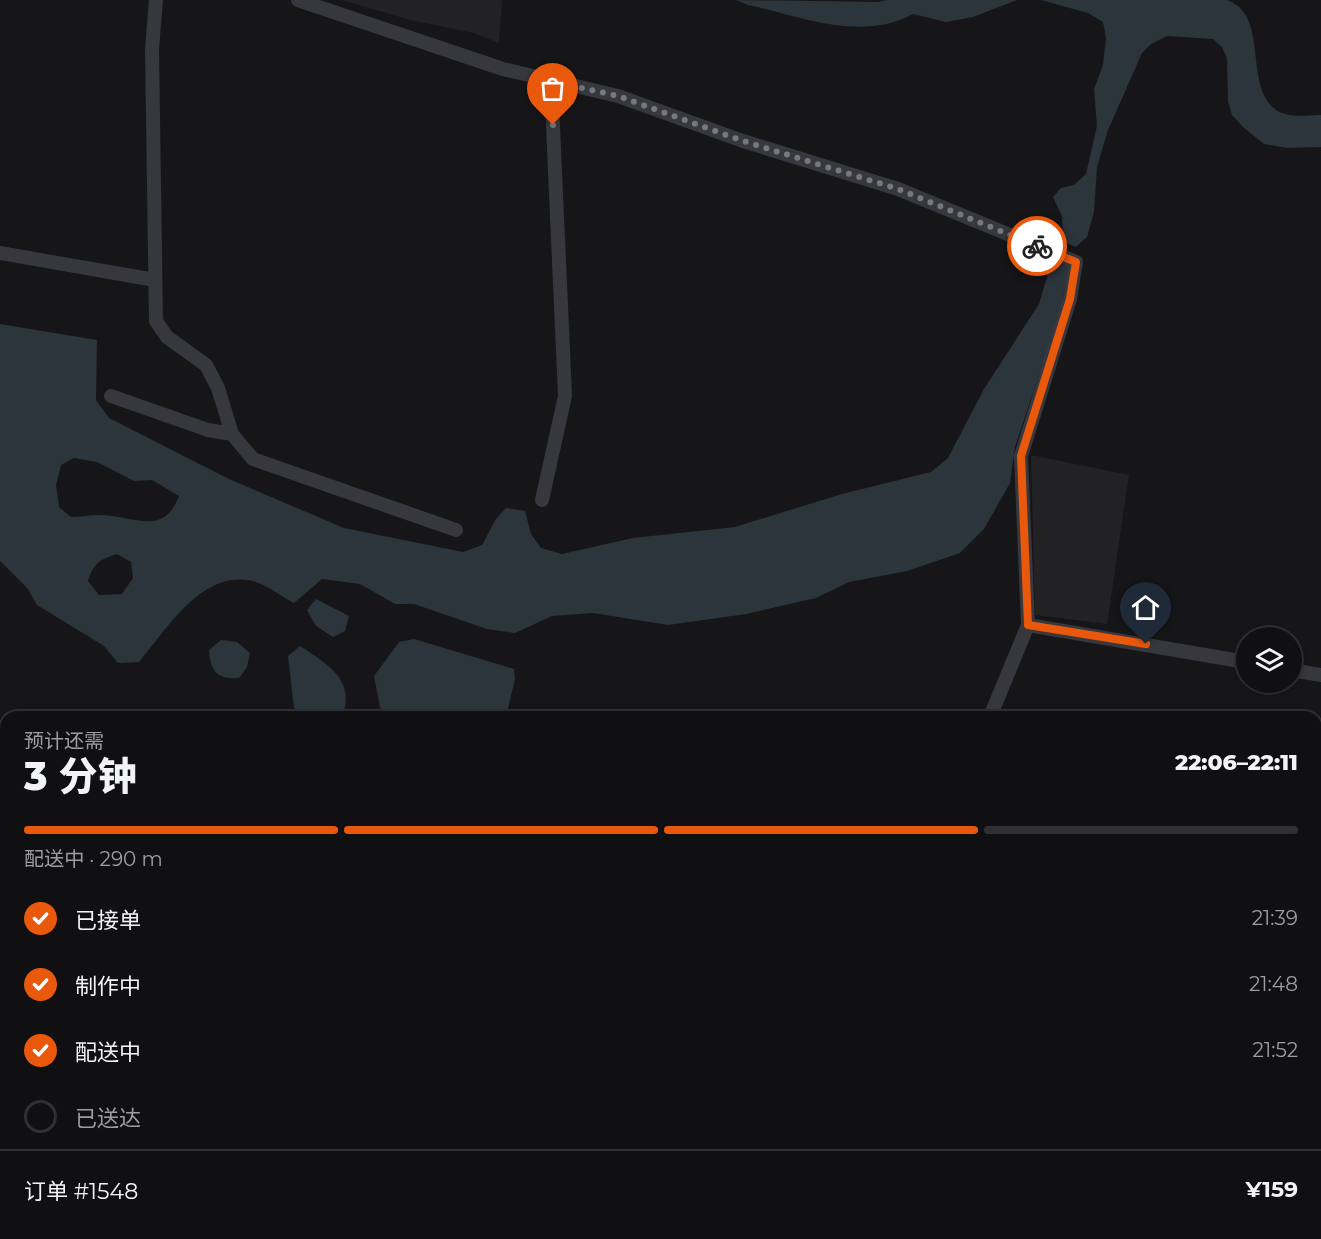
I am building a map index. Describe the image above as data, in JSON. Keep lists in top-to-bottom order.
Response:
{
  "page": {
    "heading": ["3 分钟", "预计还需", "22:06–22:11"],
    "panel": ["订单 #1548", "¥159"],
    "bar": "配送中 · 290 m",
    "list": [
      ["已接单", "21:39"],
      ["制作中", "21:48"],
      ["配送中", "21:52"],
      "已送达"
    ]
  }
}
